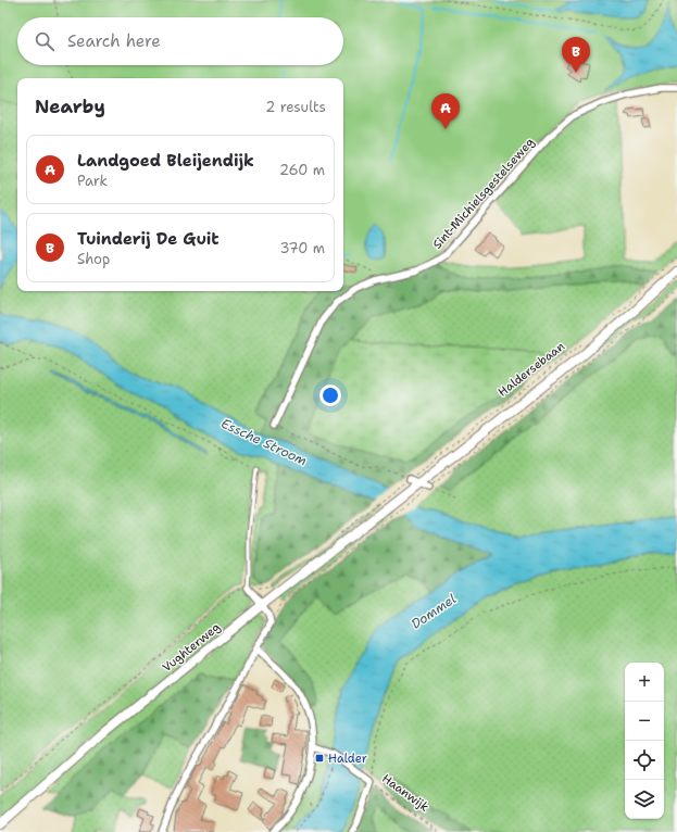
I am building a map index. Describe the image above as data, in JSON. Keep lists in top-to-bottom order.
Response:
{
  "streets": {
    "main road": ["Haldersebaan", "Vughterweg"],
    "street": ["Sint-Michielsgestelseweg", "Haanwijk"]
  },
  "crossings": [
    ["Haldersebaan", "Vughterweg"]
  ],
  "water": ["Essche Stroom", "Dommel"],
  "places": {
    "transit": ["Halder"]
  },
  "page": {
    "search": "Search here",
    "pins": ["B", "A"],
    "heading": ["Nearby", "2 results"],
    "list": [
      {
        "mark": "A",
        "name": "Landgoed Bleijendijk",
        "note": "Park",
        "value": "260 m"
      },
      {
        "mark": "B",
        "name": "Tuinderij De Guit",
        "note": "Shop",
        "value": "370 m"
      }
    ],
    "map_buttons": ["+", "−"]
  }
}
